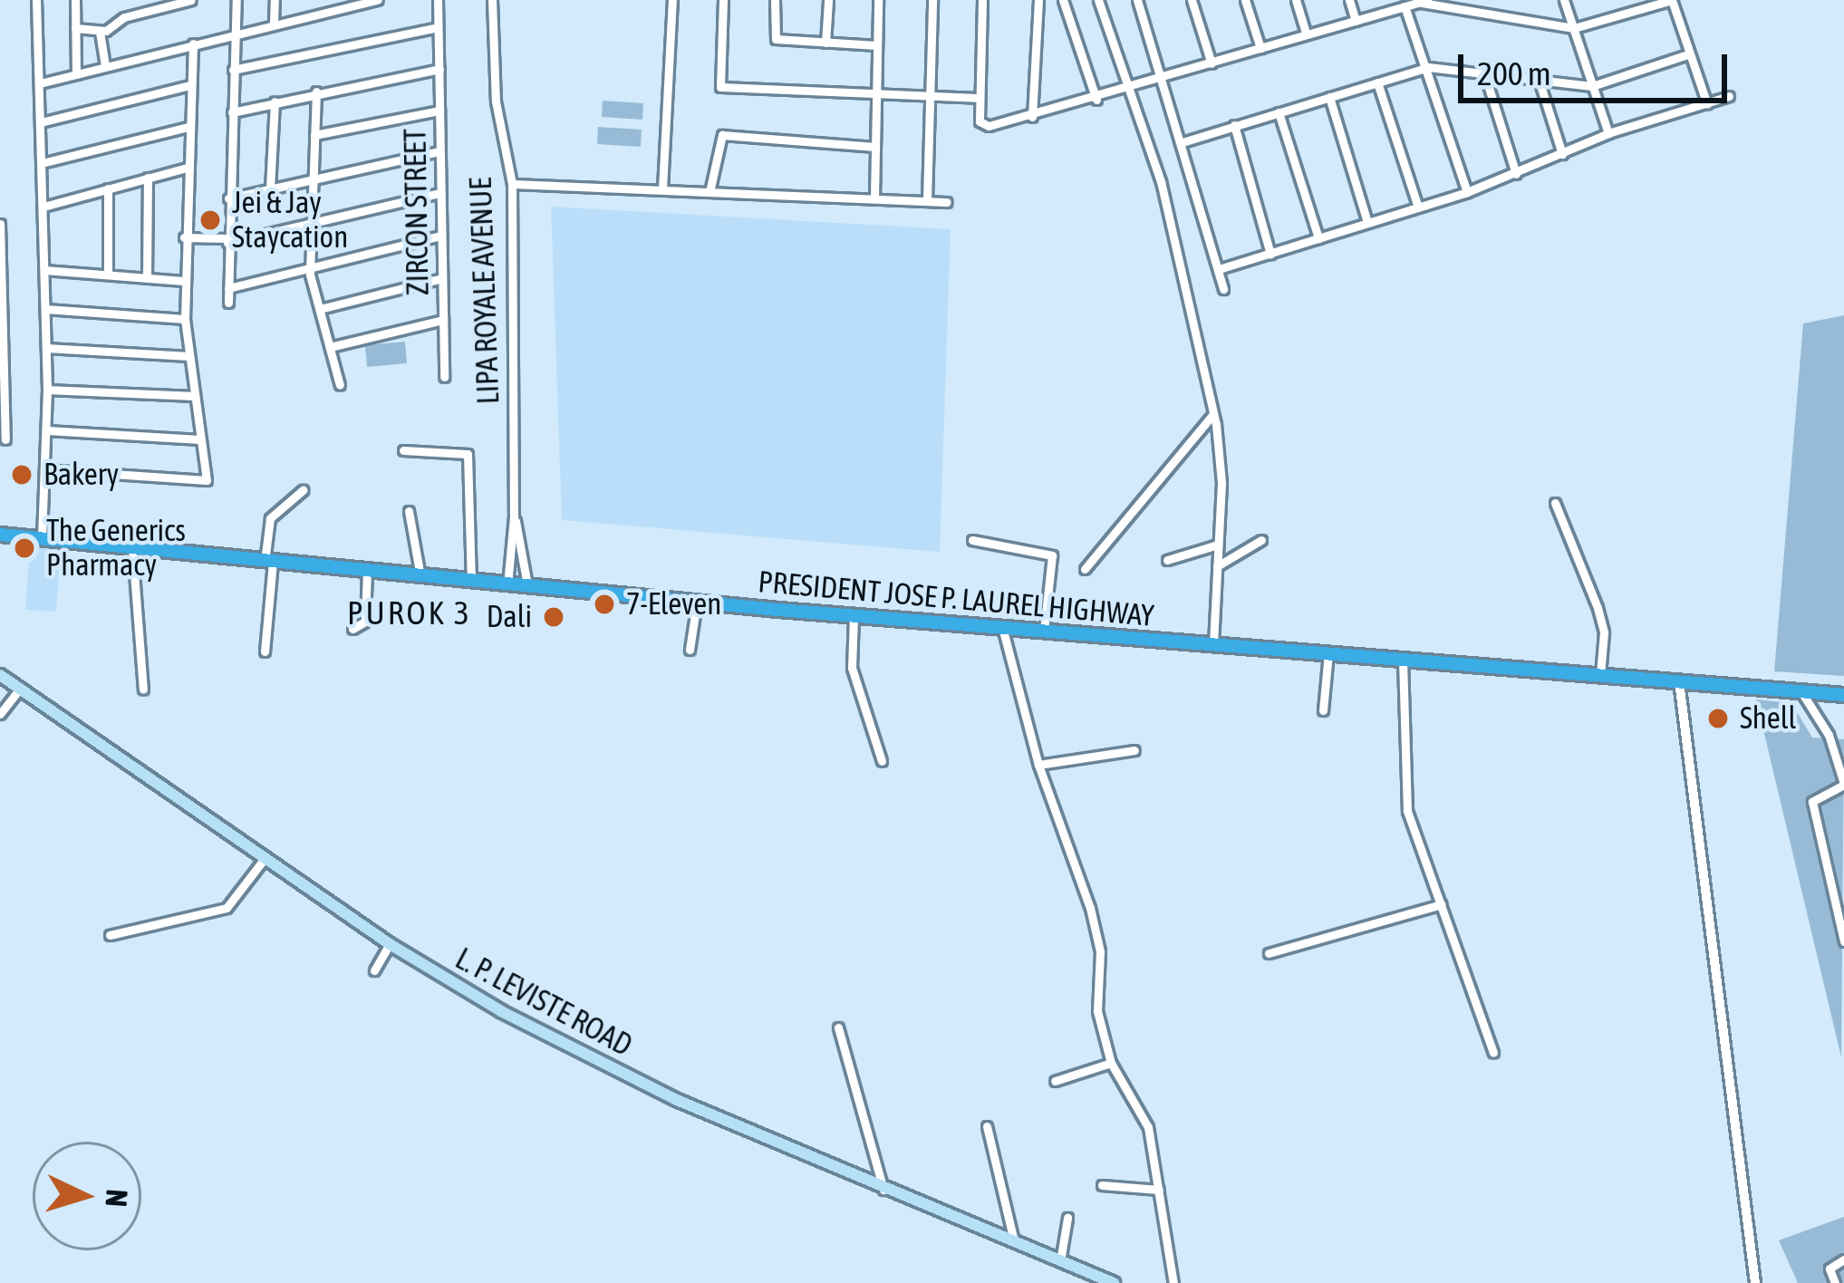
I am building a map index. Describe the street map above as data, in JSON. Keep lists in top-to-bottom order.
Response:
{
  "streets": {
    "highway": ["PRESIDENT JOSE P. LAUREL HIGHWAY"],
    "main road": ["L. P. LEVISTE ROAD"],
    "street": ["ZIRCON STREET", "LIPA ROYALE AVENUE"]
  },
  "crossings": [
    ["LIPA ROYALE AVENUE", "PRESIDENT JOSE P. LAUREL HIGHWAY"]
  ],
  "districts": ["PUROK 3"],
  "places": [
    "Jei & Jay Staycation",
    "Bakery",
    "The Generics Pharmacy",
    "7-Eleven",
    "Dali",
    "Shell"
  ],
  "scale_bar": "200 m",
  "north": "right"
}
